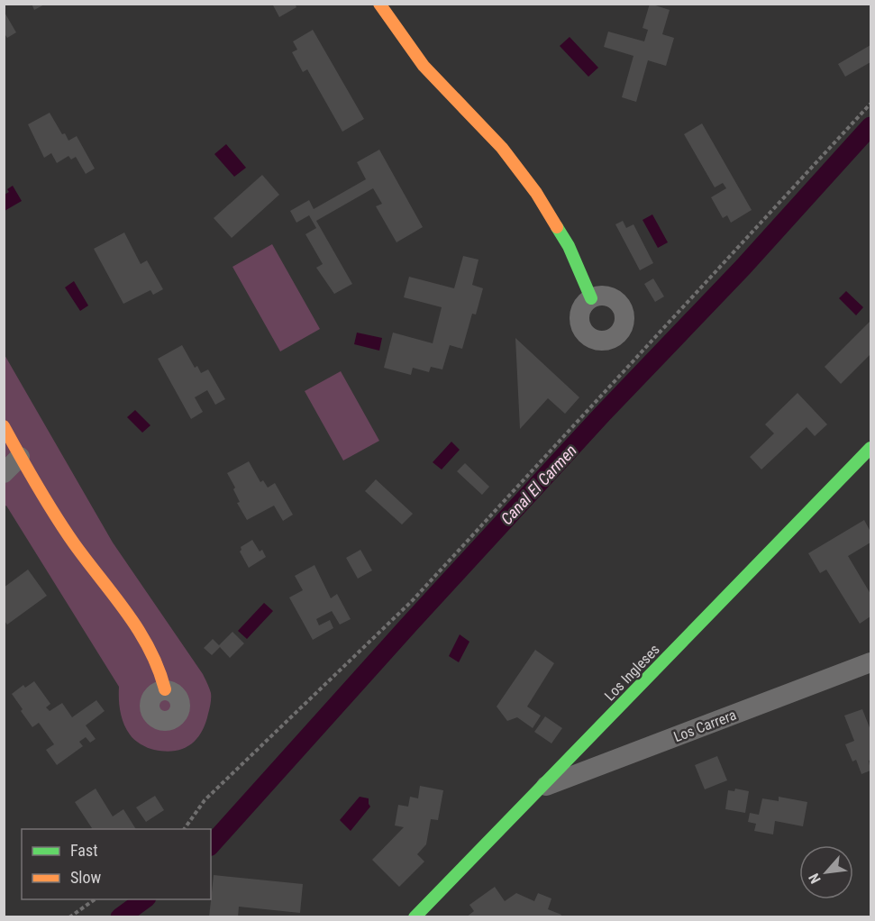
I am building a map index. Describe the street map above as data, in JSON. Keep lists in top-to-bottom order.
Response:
{
  "streets": {
    "street": ["Los Ingleses", "Los Carrera"]
  },
  "crossings": [
    ["Los Ingleses", "Los Carrera"]
  ],
  "water": ["Canal El Carmen"],
  "legend": ["Fast", "Slow"],
  "north": "bottom left"
}
